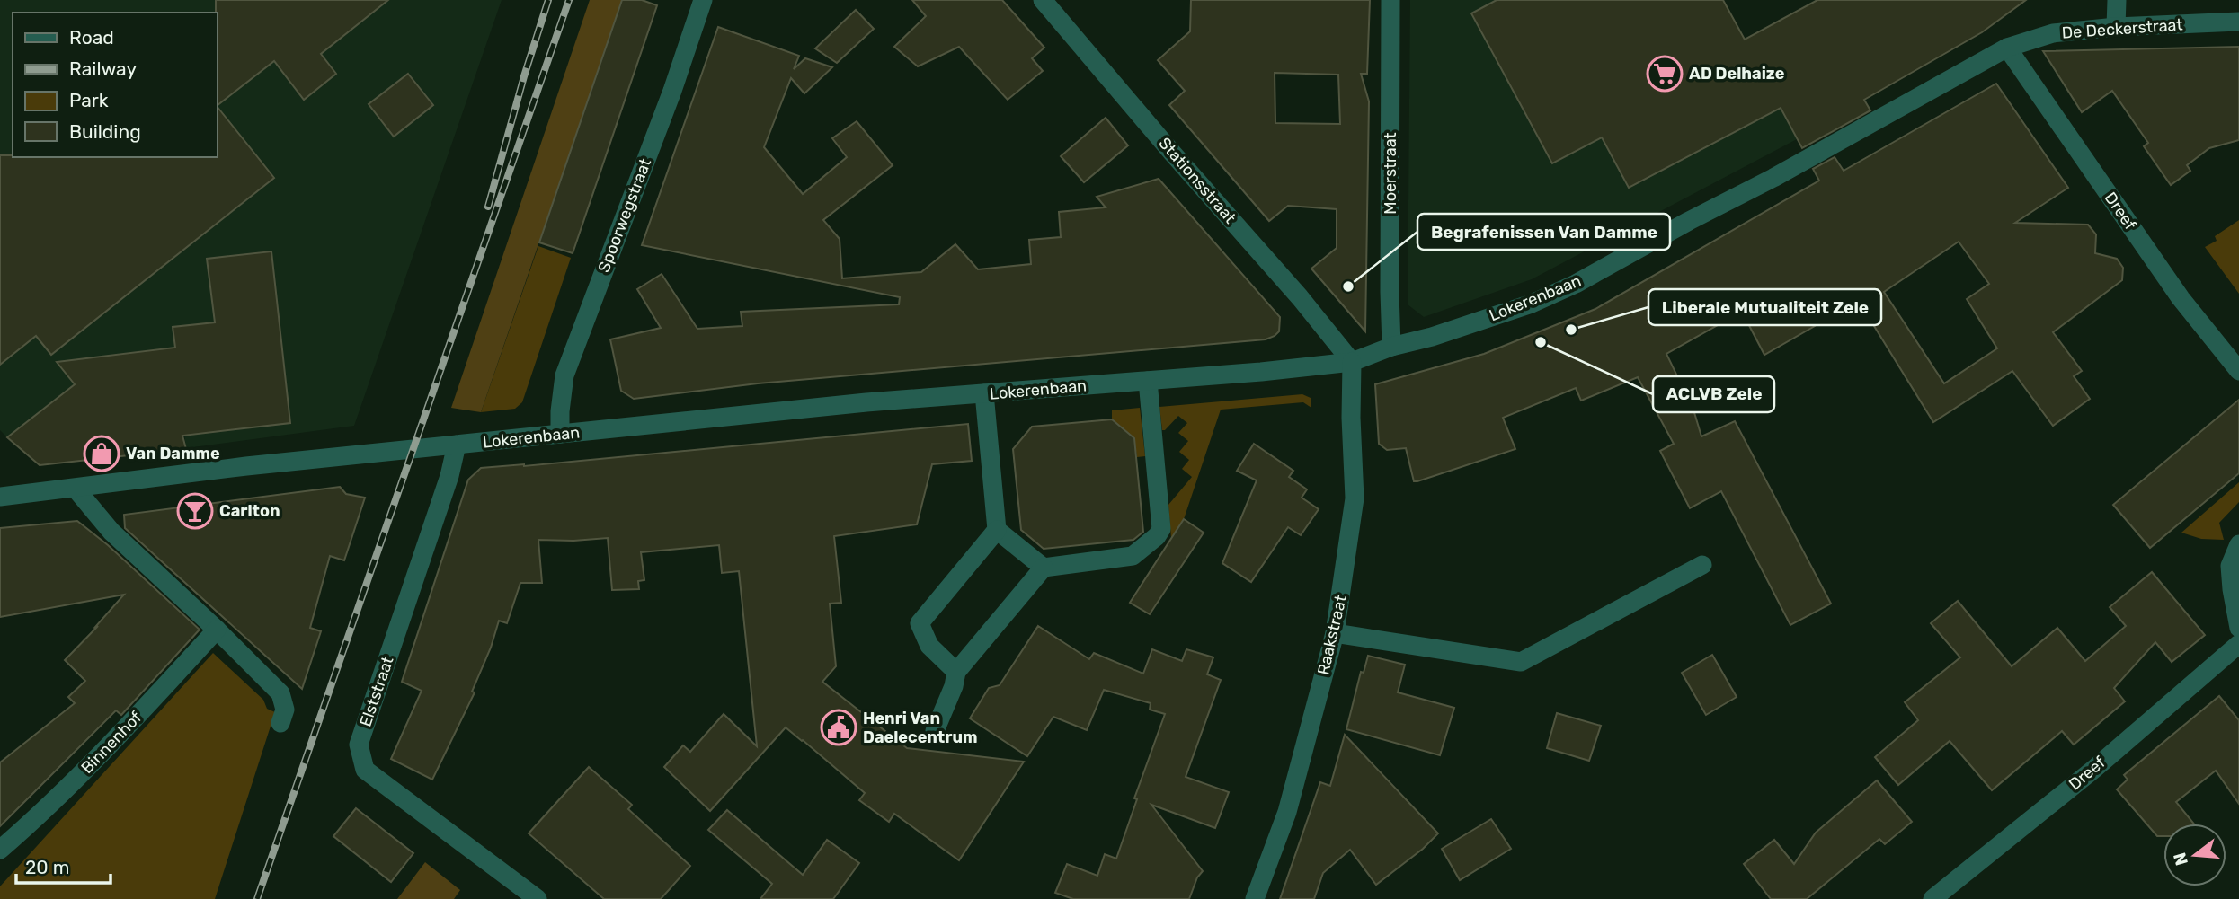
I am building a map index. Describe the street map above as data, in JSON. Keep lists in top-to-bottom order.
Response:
{
  "streets": {
    "street": [
      "De Deckerstraat",
      "Moerstraat",
      "Stationsstraat",
      "Dreef",
      "Spoorwegstraat",
      "Lokerenbaan",
      "Raakstraat",
      "Elststraat",
      "Binnenhof"
    ]
  },
  "crossings": [
    ["De Deckerstraat", "Dreef"],
    ["De Deckerstraat", "Lokerenbaan"],
    ["Moerstraat", "Lokerenbaan"],
    ["Stationsstraat", "Lokerenbaan"],
    ["Stationsstraat", "Raakstraat"],
    ["Dreef", "Lokerenbaan"],
    ["Spoorwegstraat", "Lokerenbaan"],
    ["Lokerenbaan", "Raakstraat"],
    ["Lokerenbaan", "Elststraat"]
  ],
  "places": {
    "supermarket": ["AD Delhaize"],
    "other": ["Begrafenissen Van Damme", "Liberale Mutualiteit Zele", "ACLVB Zele"],
    "shop": ["Van Damme"],
    "bar": ["Carlton"],
    "public building": ["Henri Van Daelecentrum"]
  },
  "legend": [
    "Road",
    "Railway",
    "Park",
    "Building"
  ],
  "scale_bar": "20 m",
  "north": "left"
}
